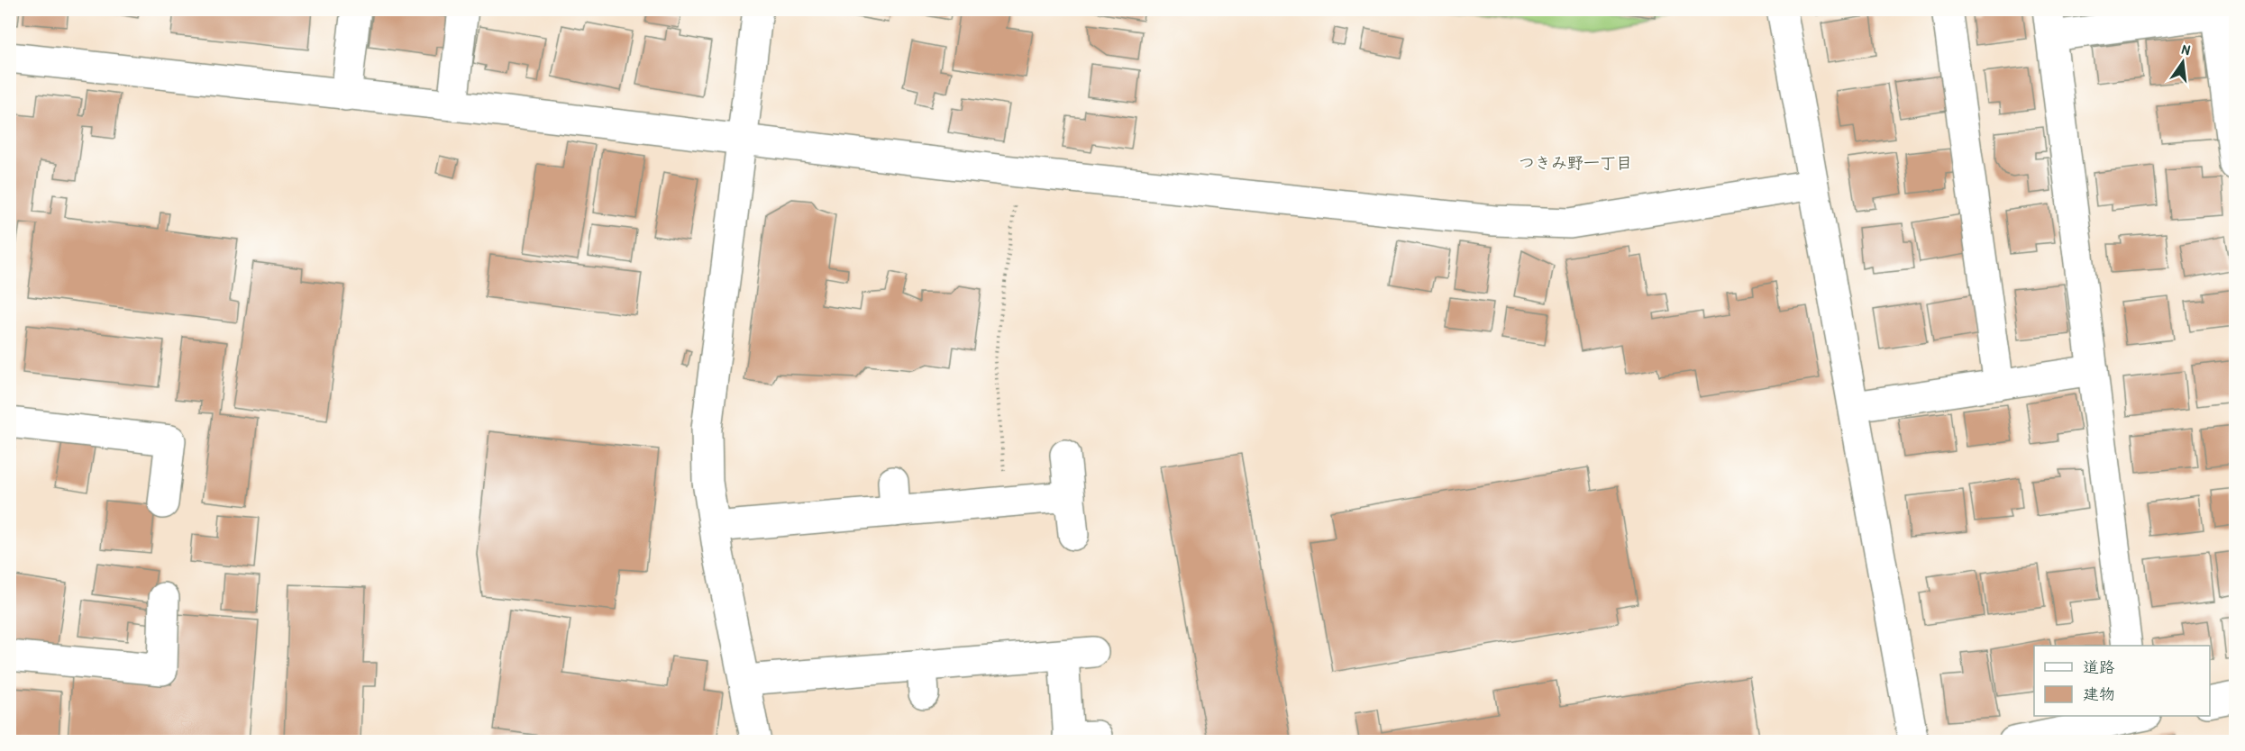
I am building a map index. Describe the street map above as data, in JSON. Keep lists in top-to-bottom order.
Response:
{
  "districts": ["つきみ野一丁目"],
  "legend": ["道路", "建物"],
  "north": "top"
}
